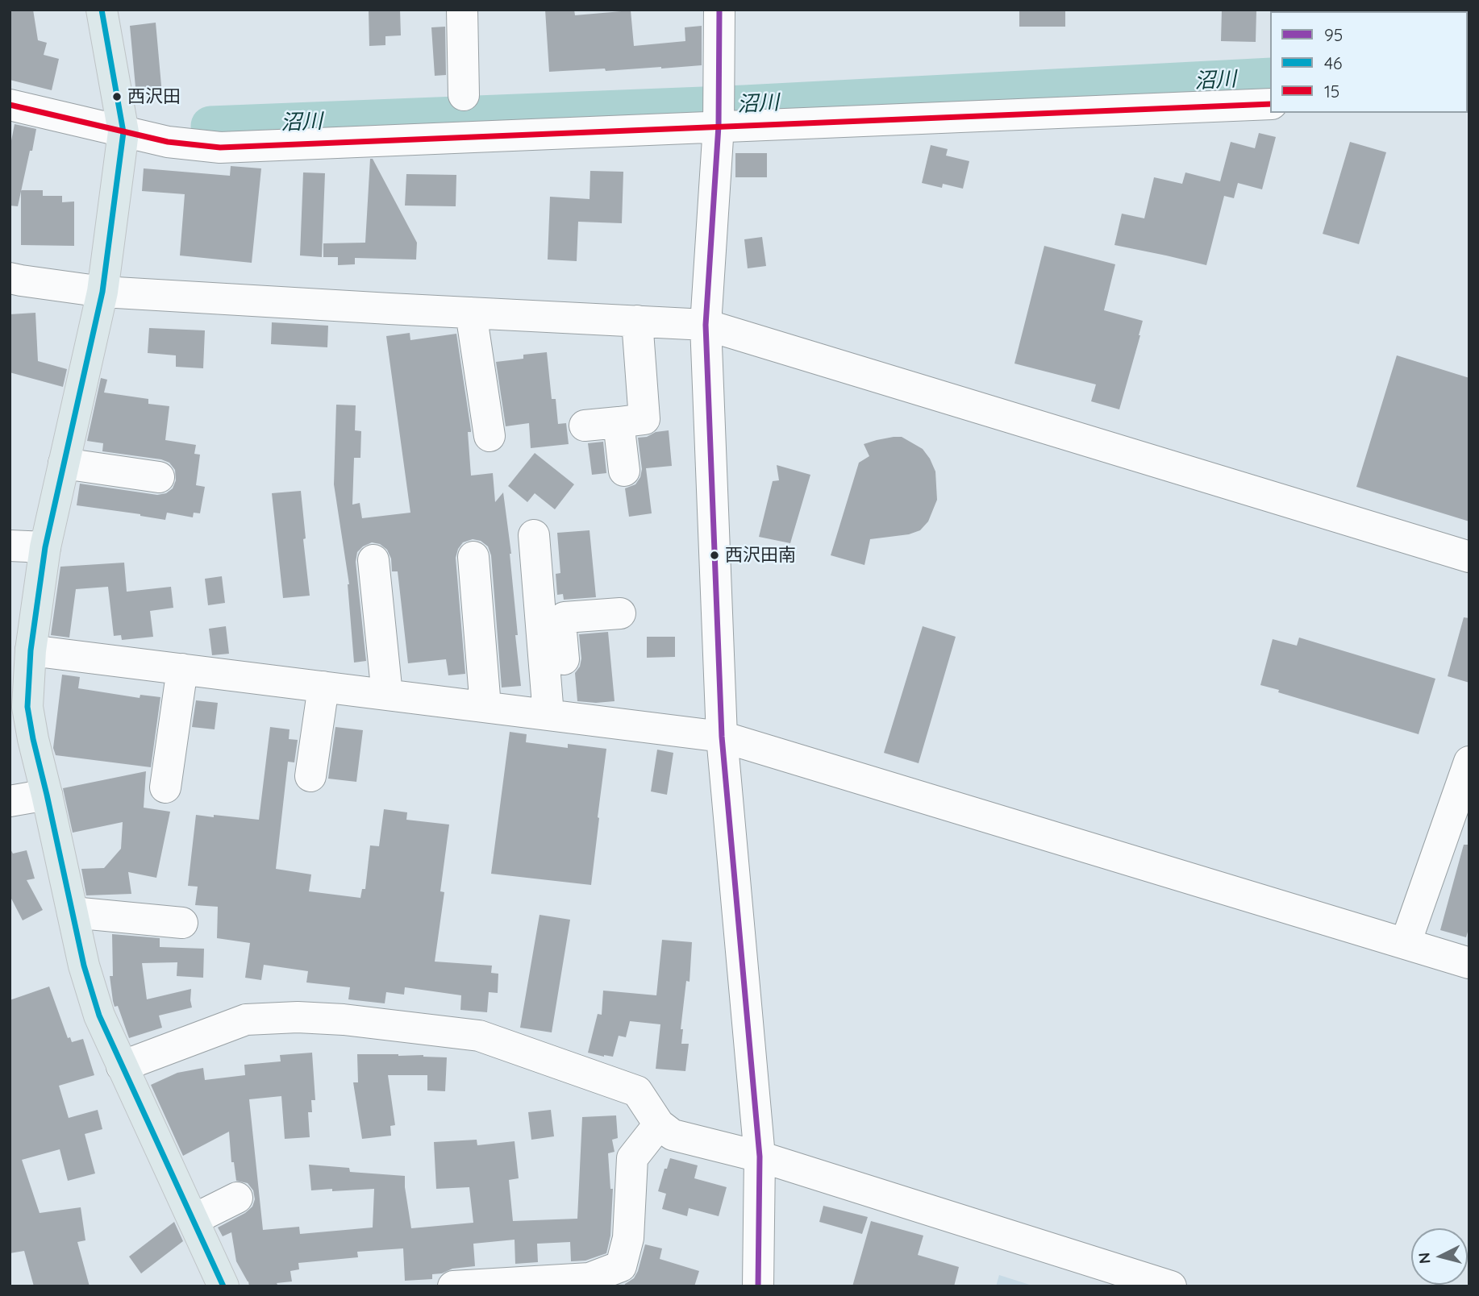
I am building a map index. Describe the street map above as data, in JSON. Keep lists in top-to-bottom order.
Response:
{
  "water": ["沼川"],
  "places": ["西沢田", "西沢田南"],
  "lines": ["transit line 95", "transit line 46", "transit line 15"],
  "legend": ["95", "46", "15"],
  "north": "left"
}
